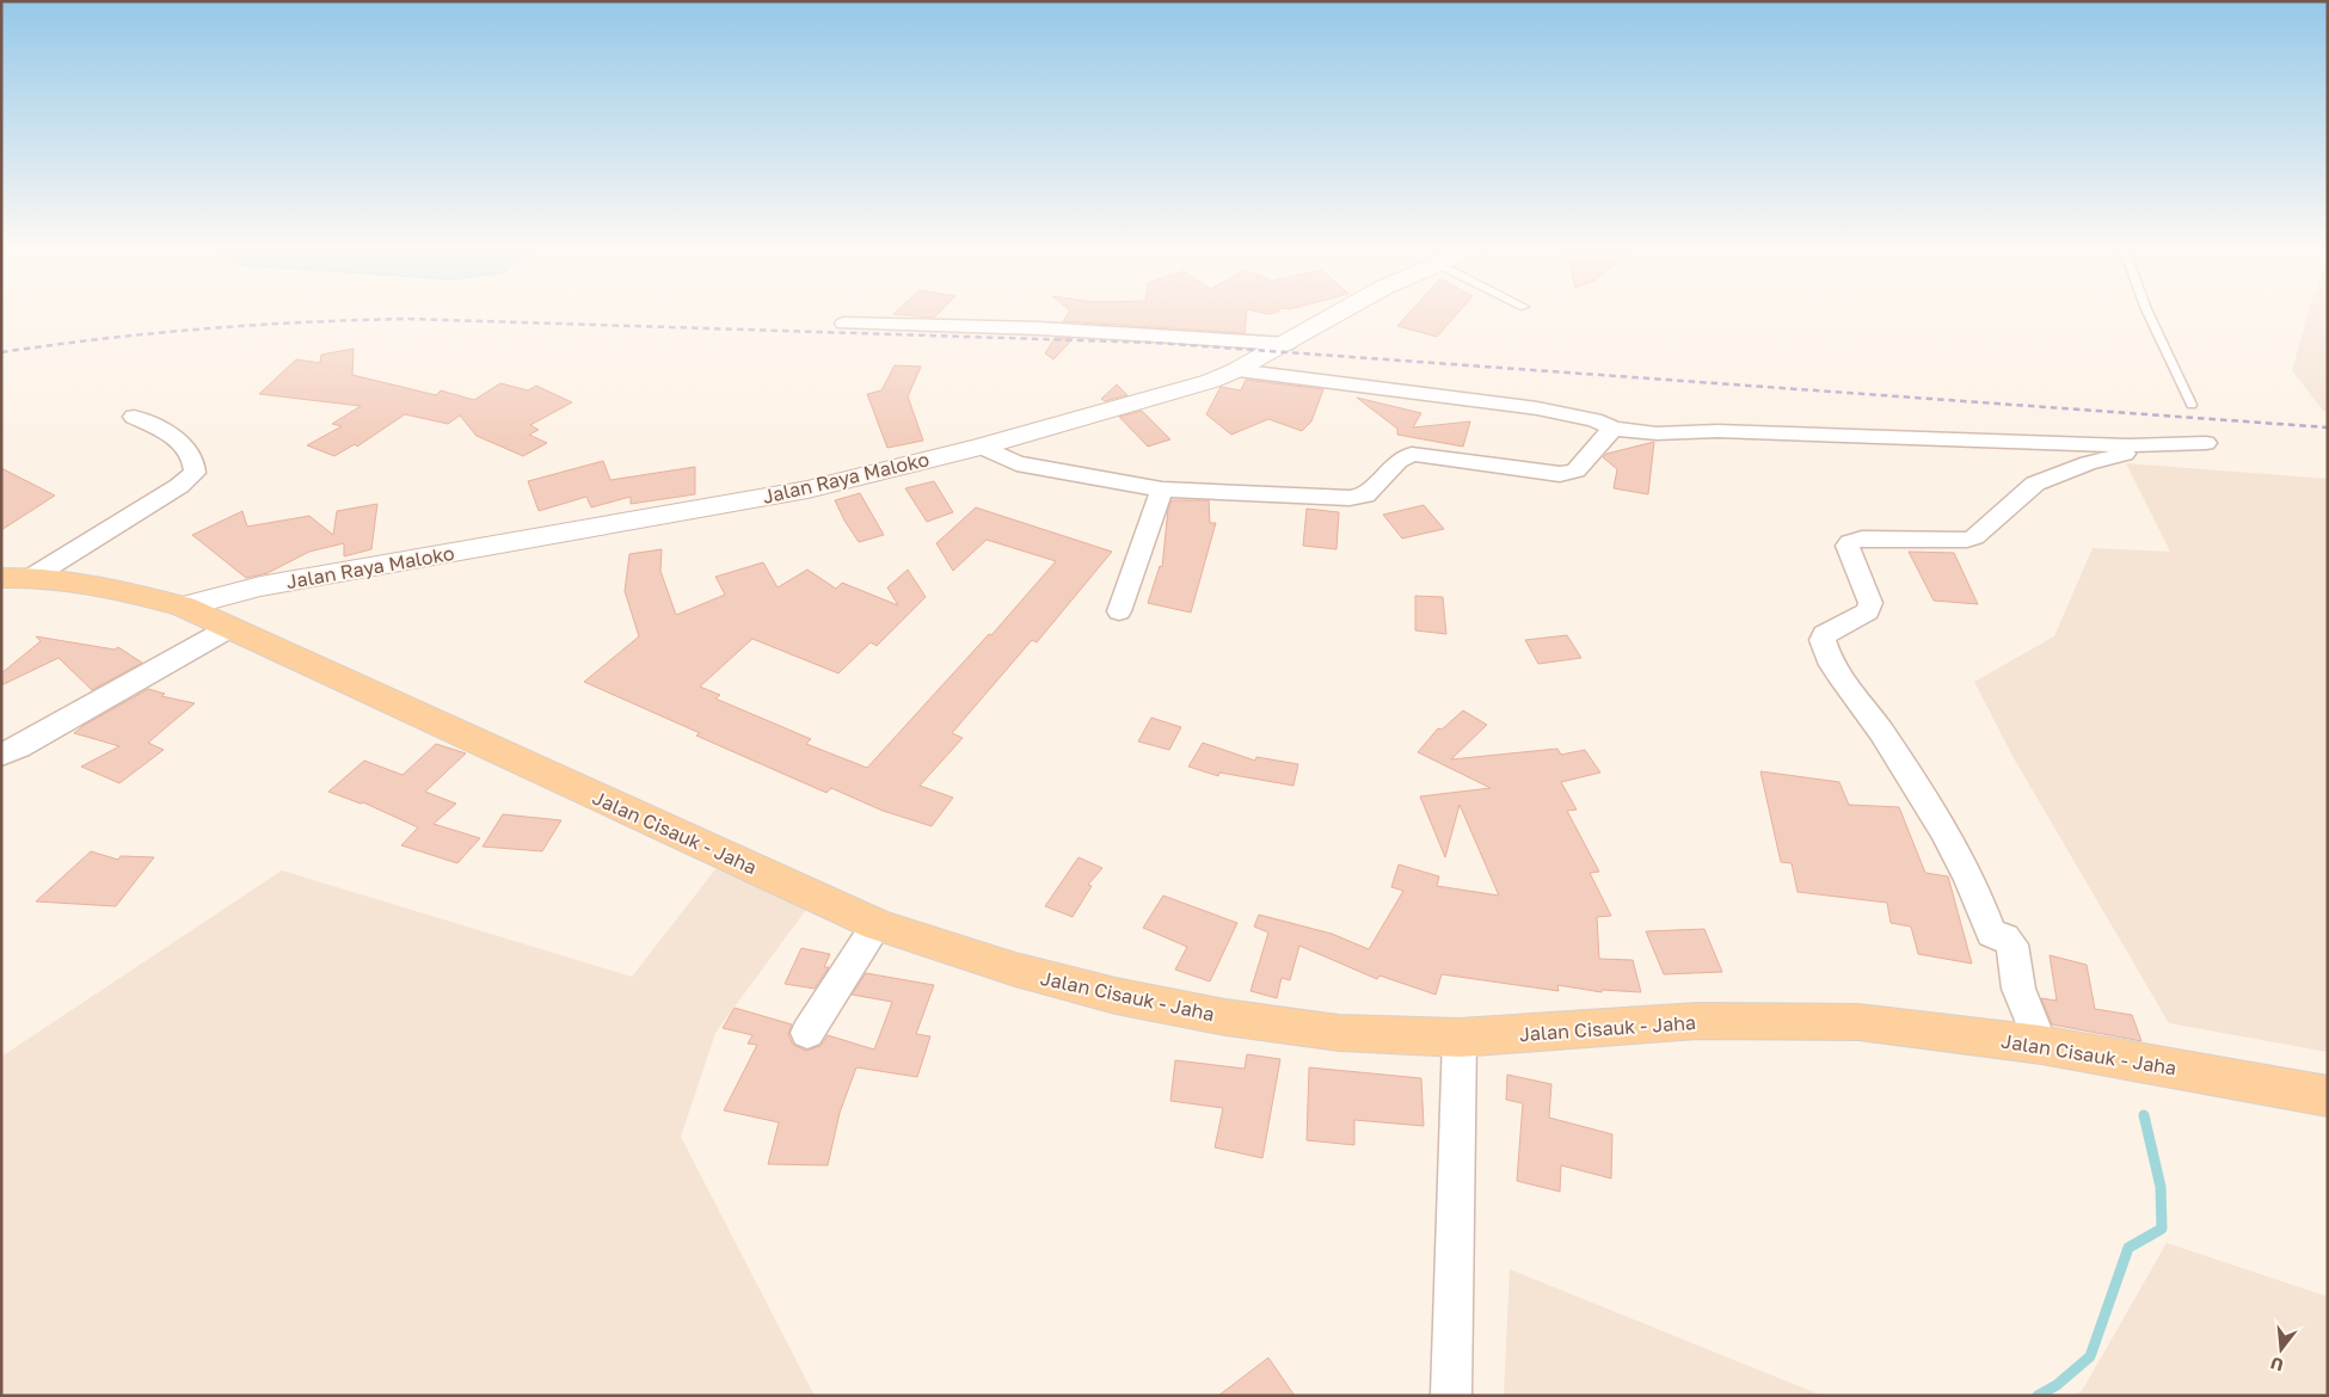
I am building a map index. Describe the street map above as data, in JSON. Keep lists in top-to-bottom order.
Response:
{
  "streets": {
    "main road": ["Jalan Cisauk - Jaha"],
    "street": ["Jalan Raya Maloko"]
  },
  "crossings": [
    ["Jalan Raya Maloko", "Jalan Cisauk - Jaha"]
  ],
  "north": "bottom"
}
